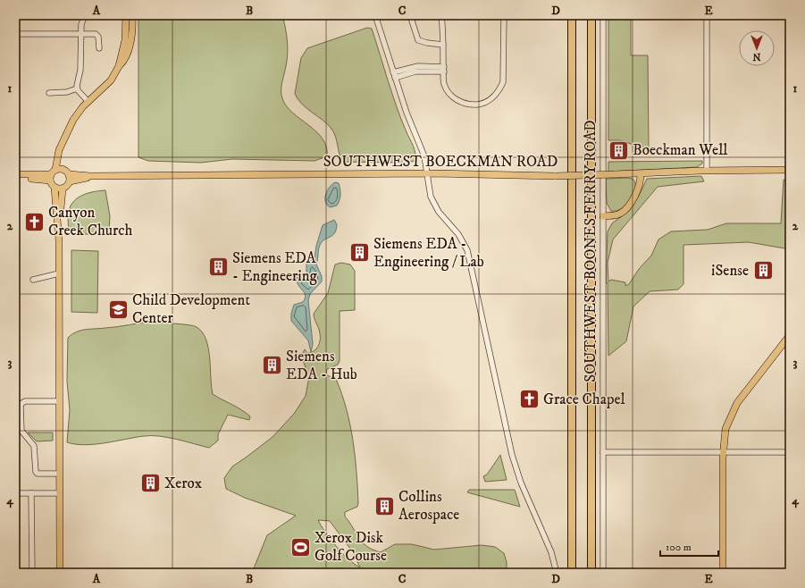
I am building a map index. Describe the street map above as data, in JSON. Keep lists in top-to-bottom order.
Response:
{
  "streets": {
    "main road": ["SOUTHWEST BOECKMAN ROAD"],
    "street": ["SOUTHWEST BOONES FERRY ROAD"]
  },
  "places": {
    "building": [
      "Boeckman Well",
      "Siemens EDA - Engineering / Lab",
      "Siemens EDA - Engineering",
      "iSense",
      "Siemens EDA - Hub",
      "Xerox",
      "Collins Aerospace"
    ],
    "church": ["Canyon Creek Church", "Grace Chapel"],
    "school or university": ["Child Development Center"],
    "sports": ["Xerox Disk Golf Course"]
  },
  "scale_bar": "100 m",
  "north": "bottom",
  "grid": {
    "columns": [
      "A",
      "B",
      "C",
      "D",
      "E"
    ],
    "rows": [
      "1",
      "2",
      "3",
      "4"
    ]
  }
}
